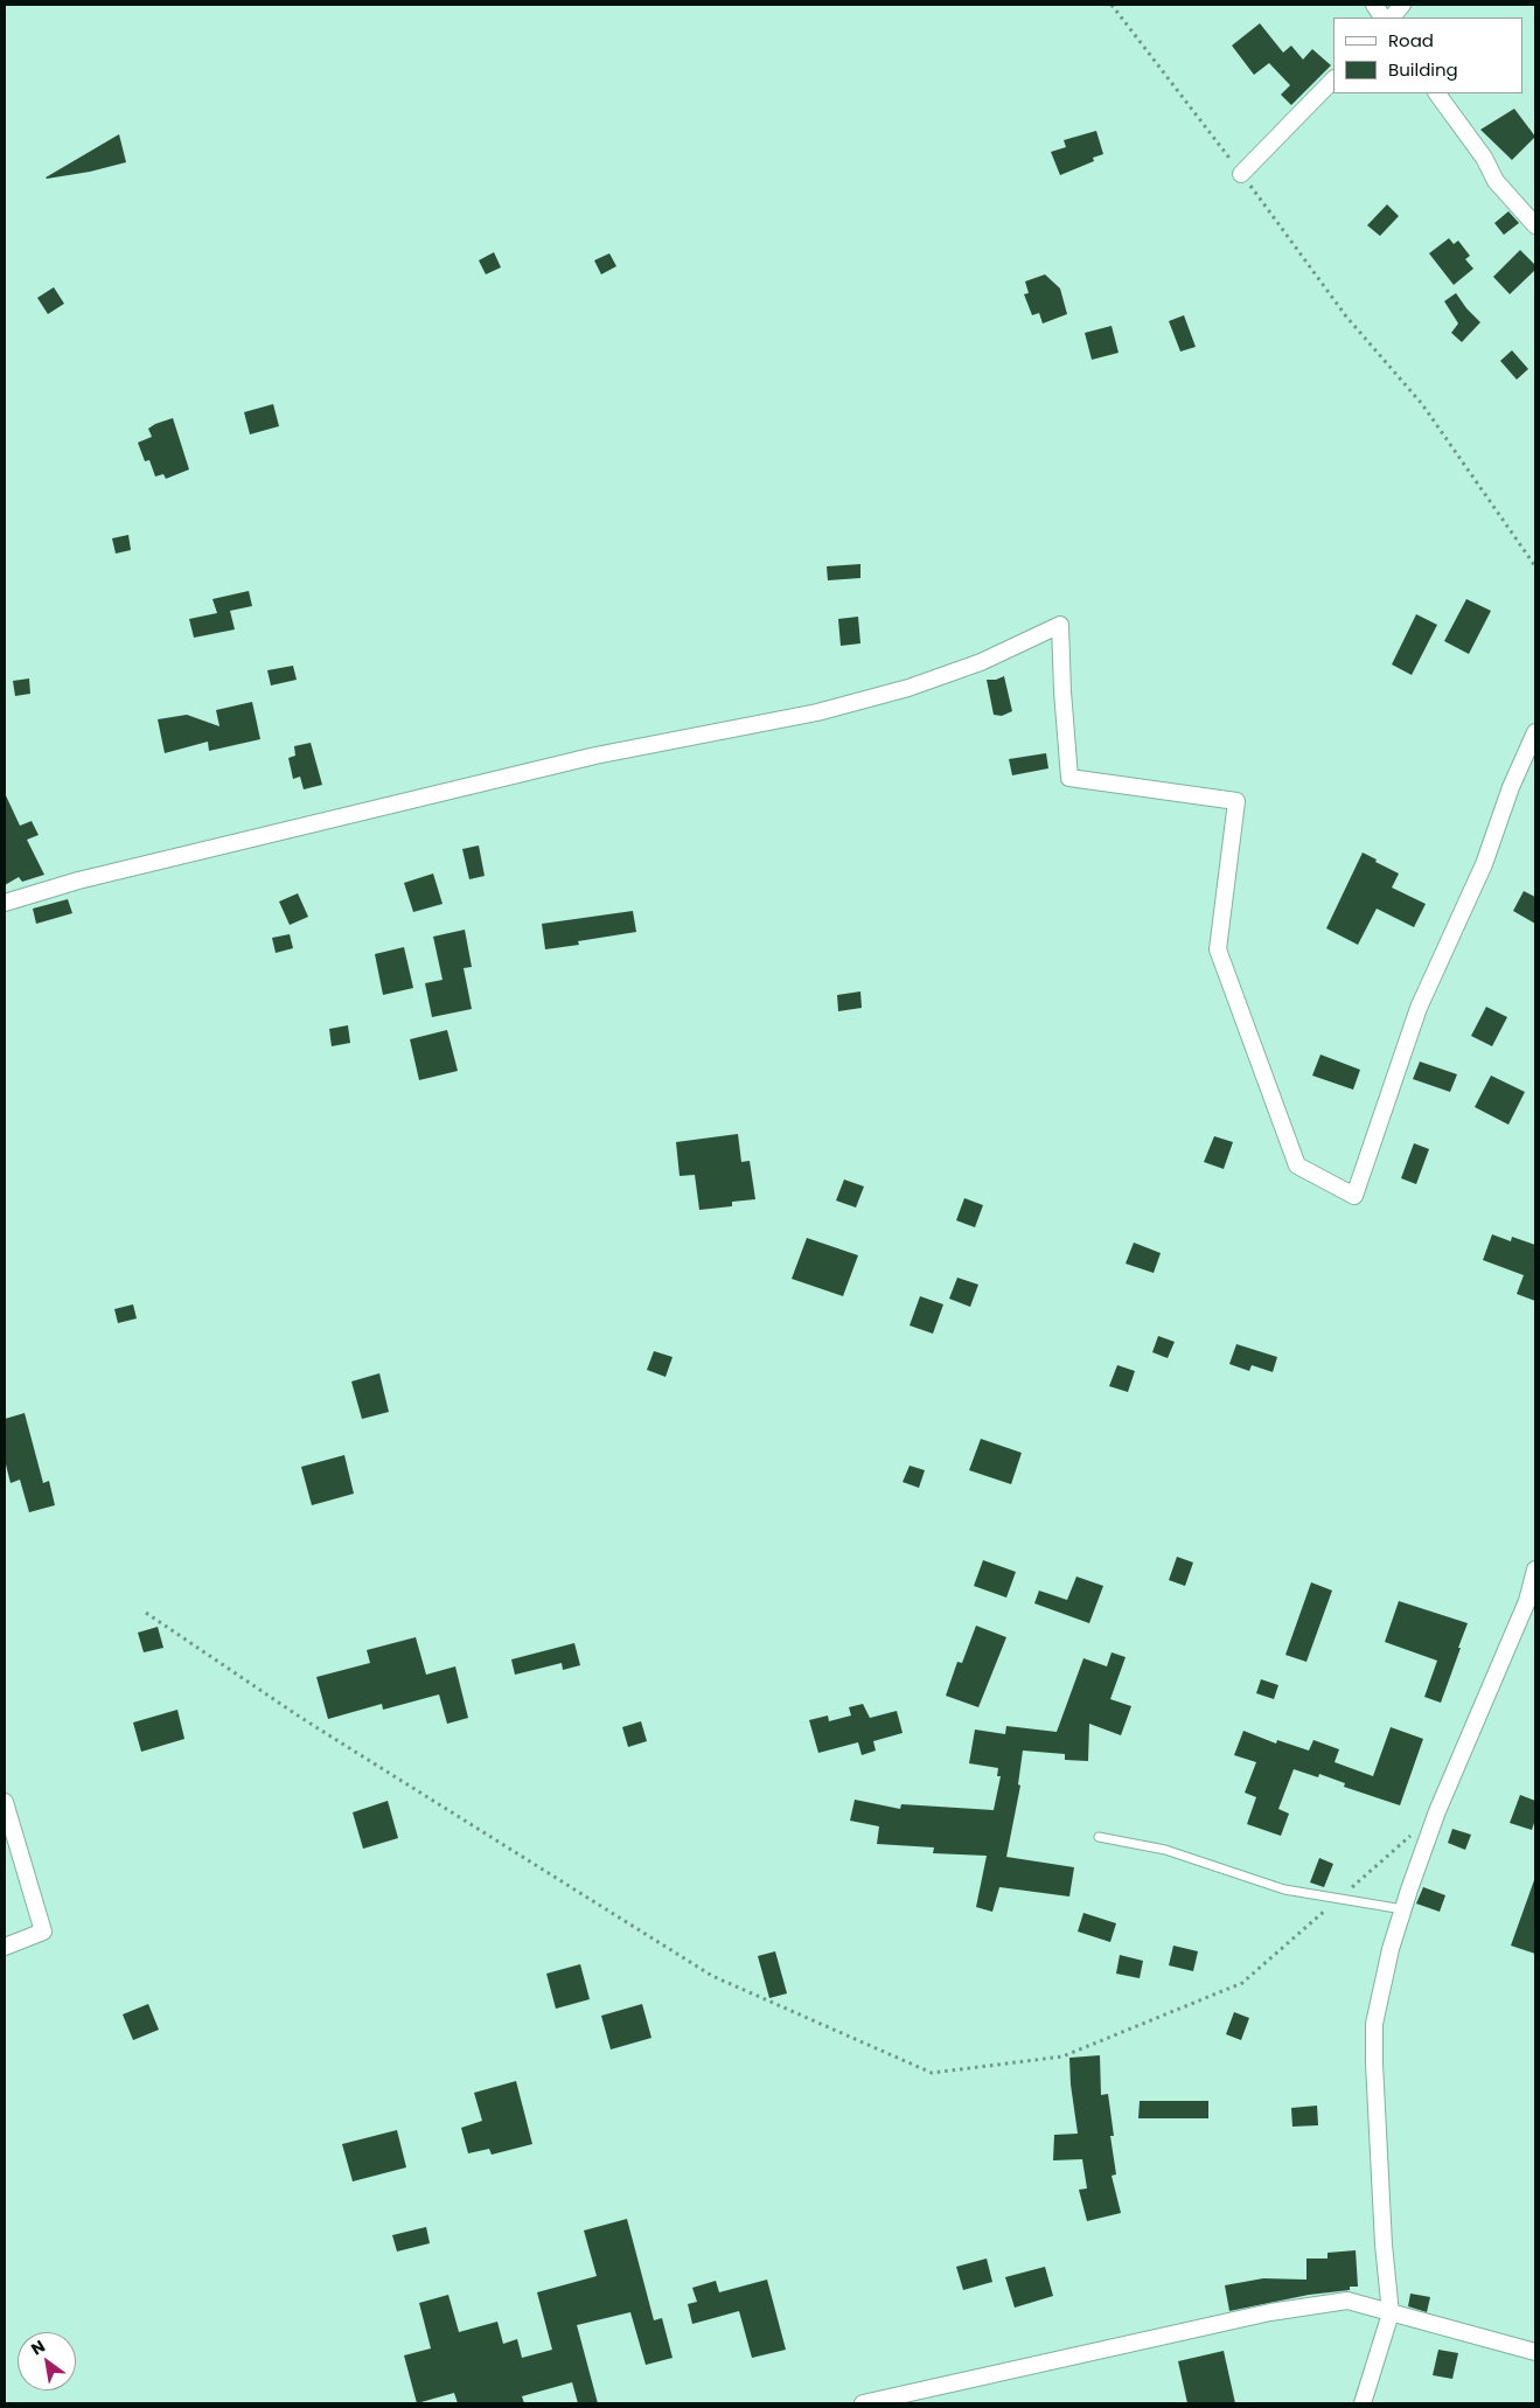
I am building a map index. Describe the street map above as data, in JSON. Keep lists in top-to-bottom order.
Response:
{
  "legend": ["Road", "Building"],
  "north": "top left"
}
